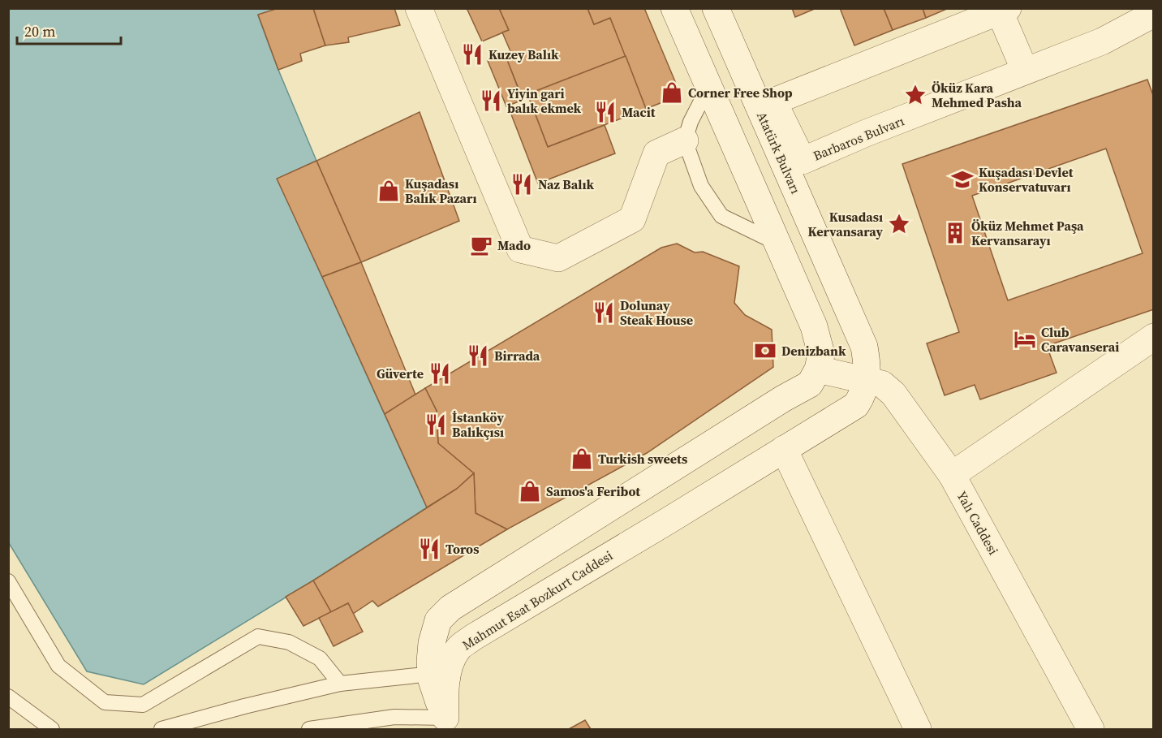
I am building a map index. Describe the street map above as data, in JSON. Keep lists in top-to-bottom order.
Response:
{
  "streets": {
    "street": [
      "Barbaros Bulvarı",
      "Atatürk Bulvarı",
      "Yalı Caddesi",
      "Mahmut Esat Bozkurt Caddesi"
    ]
  },
  "crossings": [
    ["Atatürk Bulvarı", "Yalı Caddesi"],
    ["Atatürk Bulvarı", "Mahmut Esat Bozkurt Caddesi"],
    ["Yalı Caddesi", "Mahmut Esat Bozkurt Caddesi"]
  ],
  "places": {
    "restaurant": [
      "Kuzey Balık",
      "Yiyin gari balık ekmek",
      "Macit",
      "Naz Balık",
      "Dolunay Steak House",
      "Birrada",
      "Güverte",
      "İstanköy Balıkçısı",
      "Toros"
    ],
    "shop": [
      "Corner Free Shop",
      "Kuşadası Balık Pazarı",
      "Turkish sweets",
      "Samos'a Feribot"
    ],
    "place": ["Öküz Kara Mehmed Pasha", "Kusadası Kervansaray"],
    "school or university": ["Kuşadası Devlet Konservatuvarı"],
    "building": ["Öküz Mehmet Paşa Kervansarayı"],
    "cafe": ["Mado"],
    "hotel": ["Club Caravanserai"],
    "bank": ["Denizbank"]
  },
  "scale_bar": "20 m"
}
